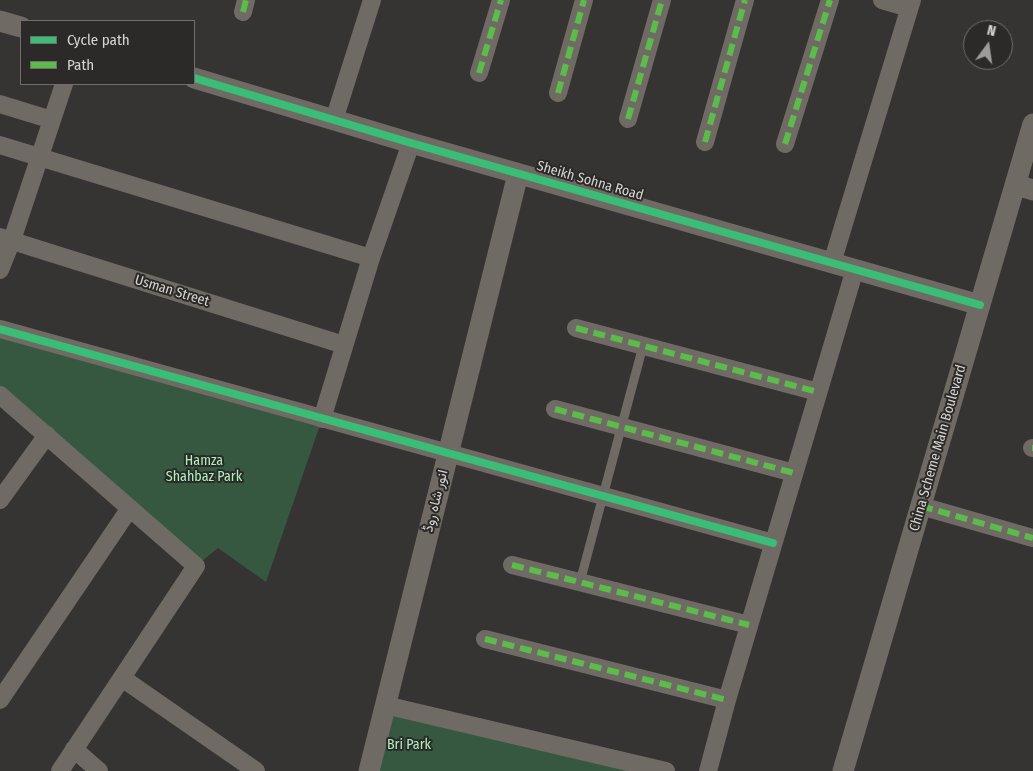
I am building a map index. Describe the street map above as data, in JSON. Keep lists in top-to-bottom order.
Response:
{
  "streets": {
    "street": [
      "Sheikh Sohna Road",
      "Usman Street",
      "China Scheme Main Boulevard",
      "انور شاہ روڈ"
    ]
  },
  "crossings": [
    ["Sheikh Sohna Road", "China Scheme Main Boulevard"],
    ["Sheikh Sohna Road", "انور شاہ روڈ"]
  ],
  "parks": ["Hamza Shahbaz Park", "Bri Park"],
  "legend": ["Cycle path", "Path"],
  "north": "top"
}
